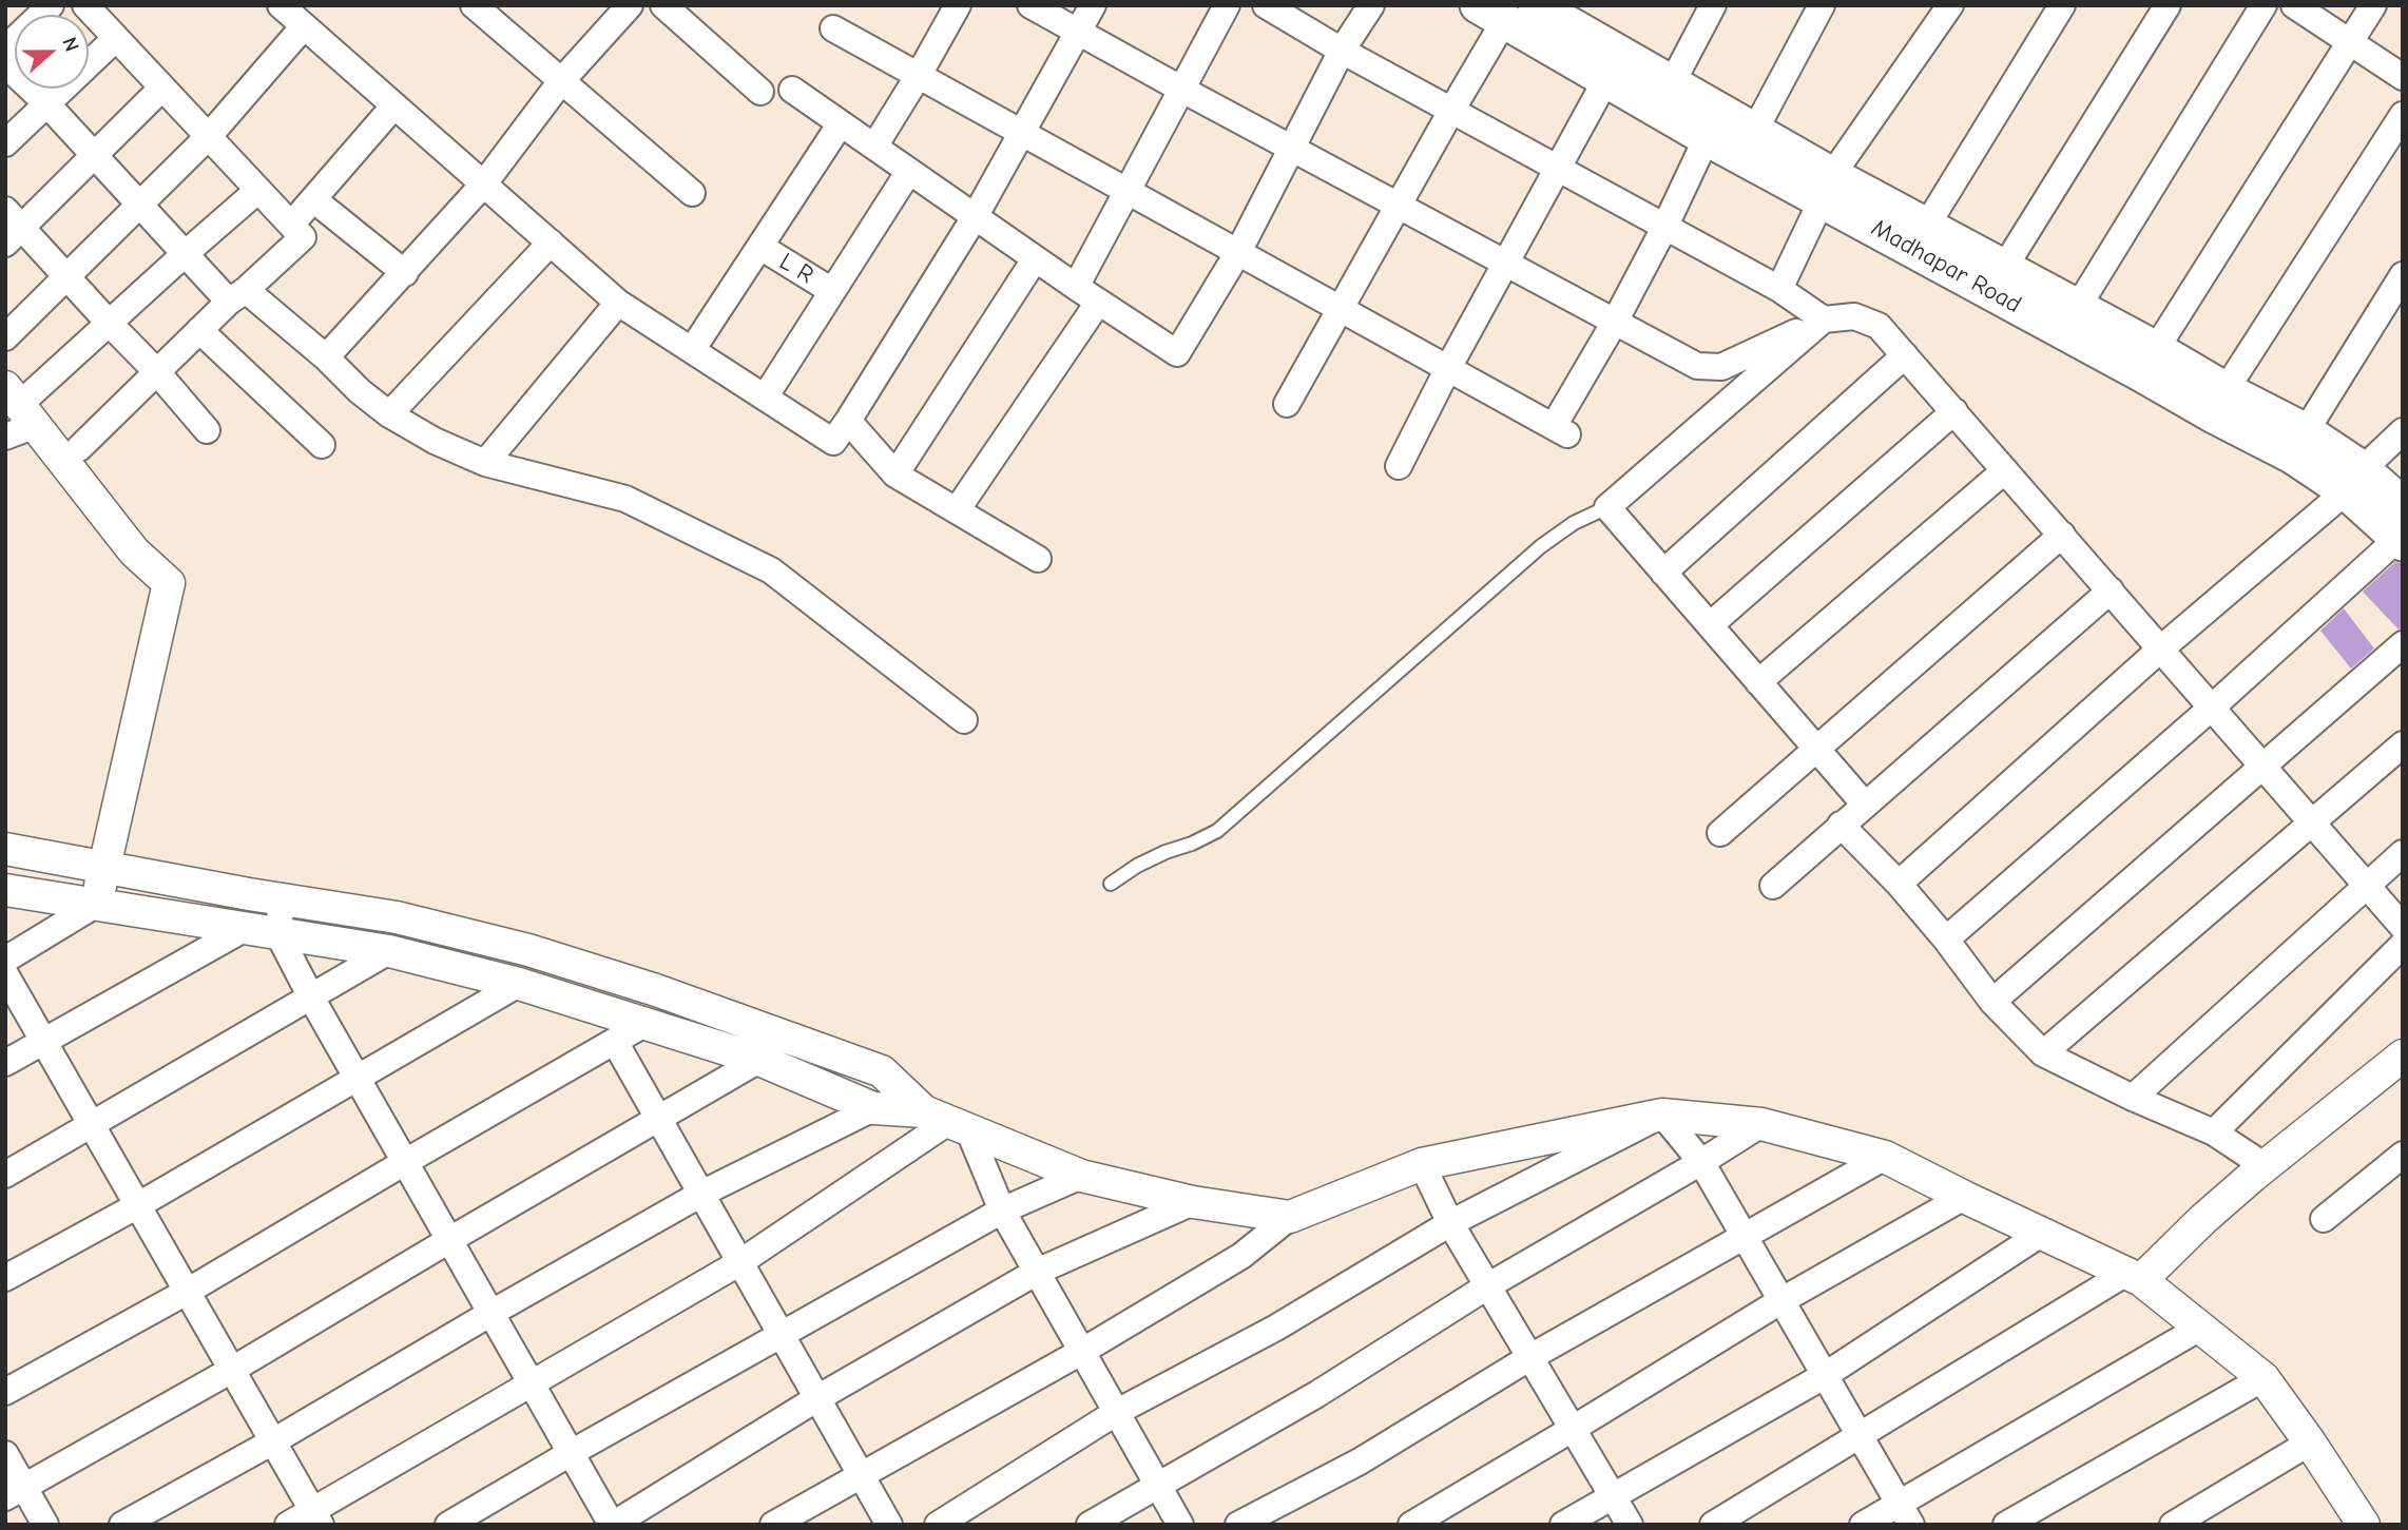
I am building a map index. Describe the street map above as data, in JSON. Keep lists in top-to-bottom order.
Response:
{
  "streets": {
    "main road": ["Madhapar Road"],
    "street": ["L R"]
  },
  "north": "right"
}
